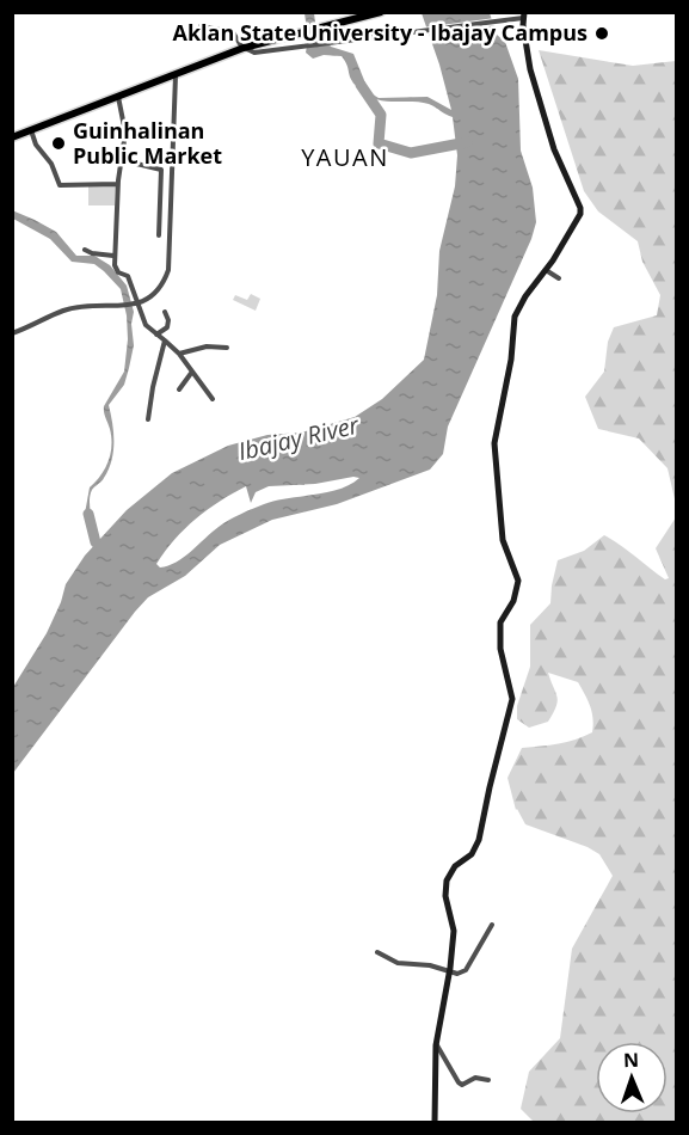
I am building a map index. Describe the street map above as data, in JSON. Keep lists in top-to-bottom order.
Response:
{
  "districts": ["YAUAN"],
  "water": ["Ibajay River"],
  "places": ["Aklan State University - Ibajay Campus", "Guinhalinan Public Market"],
  "north": "top"
}
